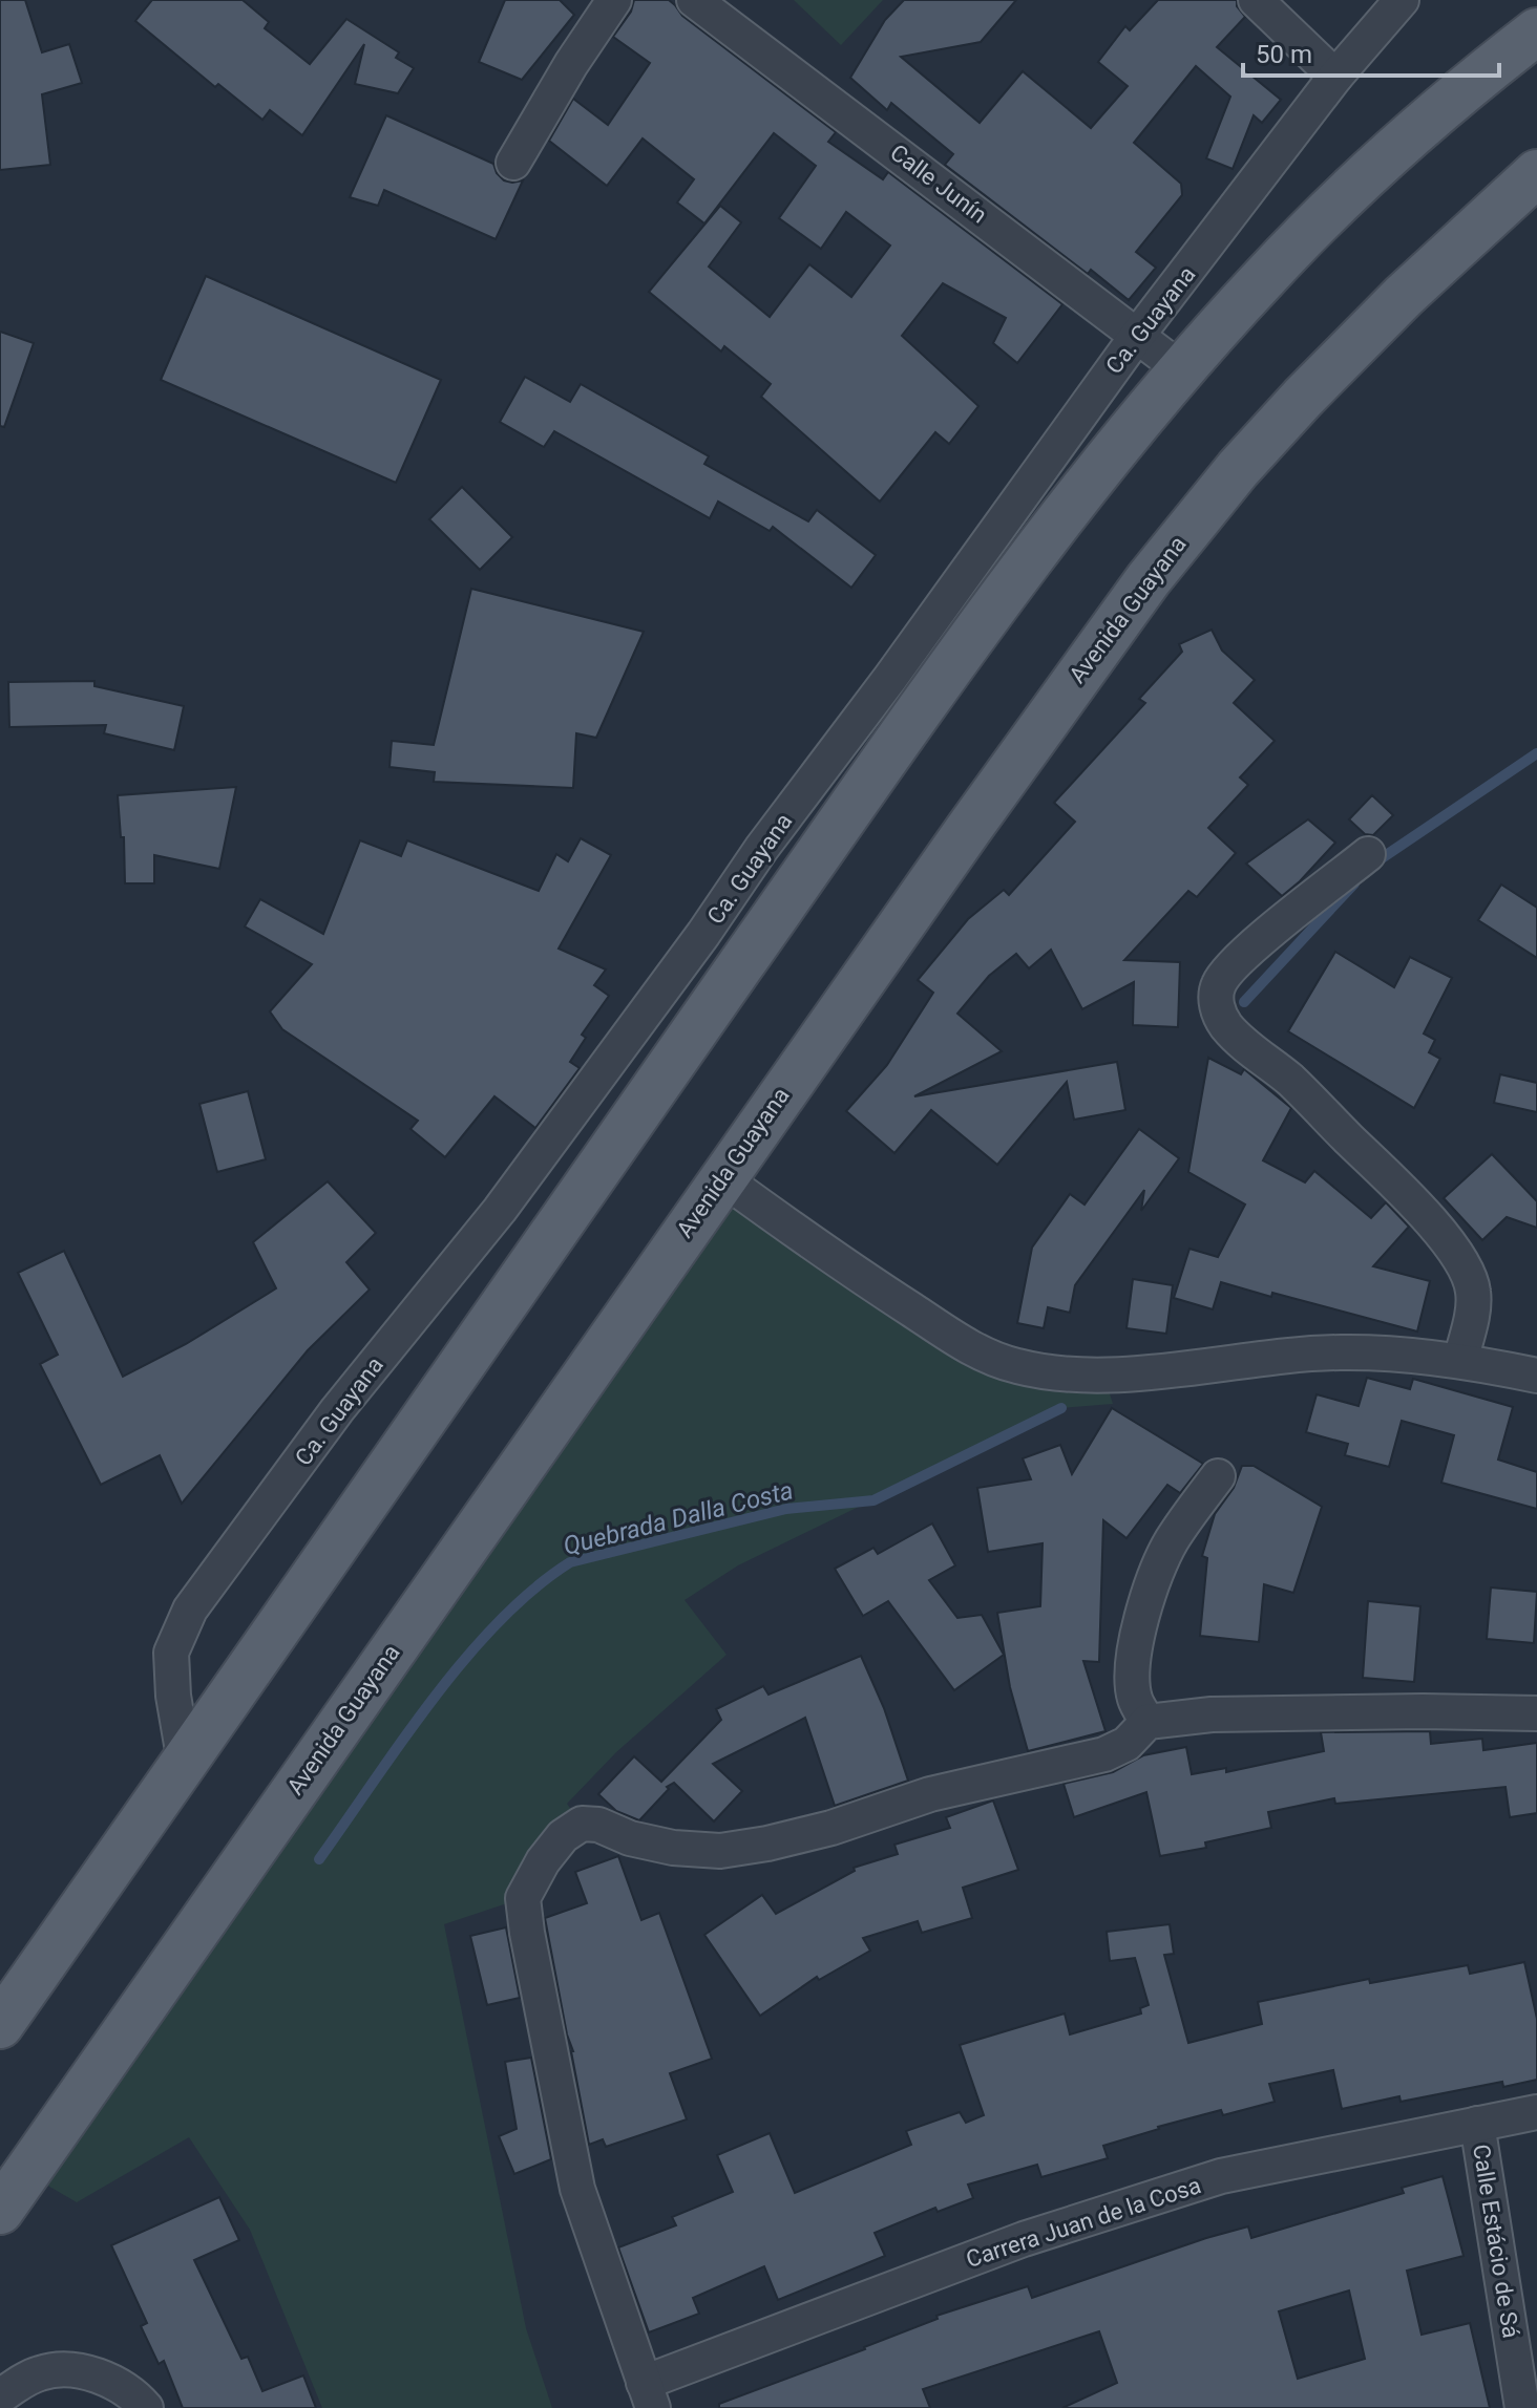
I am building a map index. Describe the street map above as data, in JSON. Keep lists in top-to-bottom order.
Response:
{
  "streets": {
    "main road": ["Avenida Guayana"],
    "street": [
      "Calle Junín",
      "Ca. Guayana",
      "Carrera Juan de la Cosa",
      "Calle Estácio de Sá"
    ]
  },
  "crossings": [
    ["Calle Junín", "Ca. Guayana"],
    ["Carrera Juan de la Cosa", "Calle Estácio de Sá"]
  ],
  "water": ["Quebrada Dalla Costa"],
  "scale_bar": "50 m"
}
